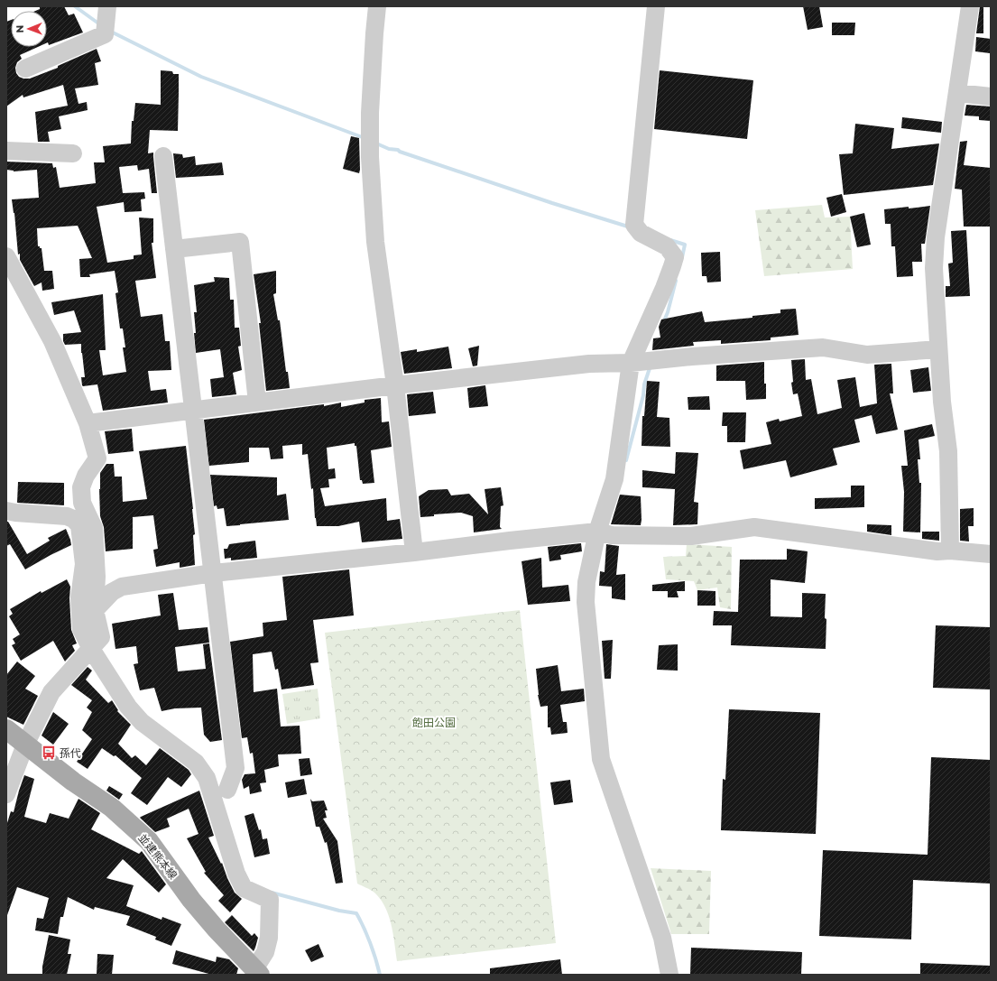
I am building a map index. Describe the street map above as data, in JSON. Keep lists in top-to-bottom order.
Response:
{
  "streets": {
    "main road": ["並建熊本線"]
  },
  "parks": ["飽田公園"],
  "places": {
    "bus stop": ["孫代"]
  },
  "north": "left"
}
